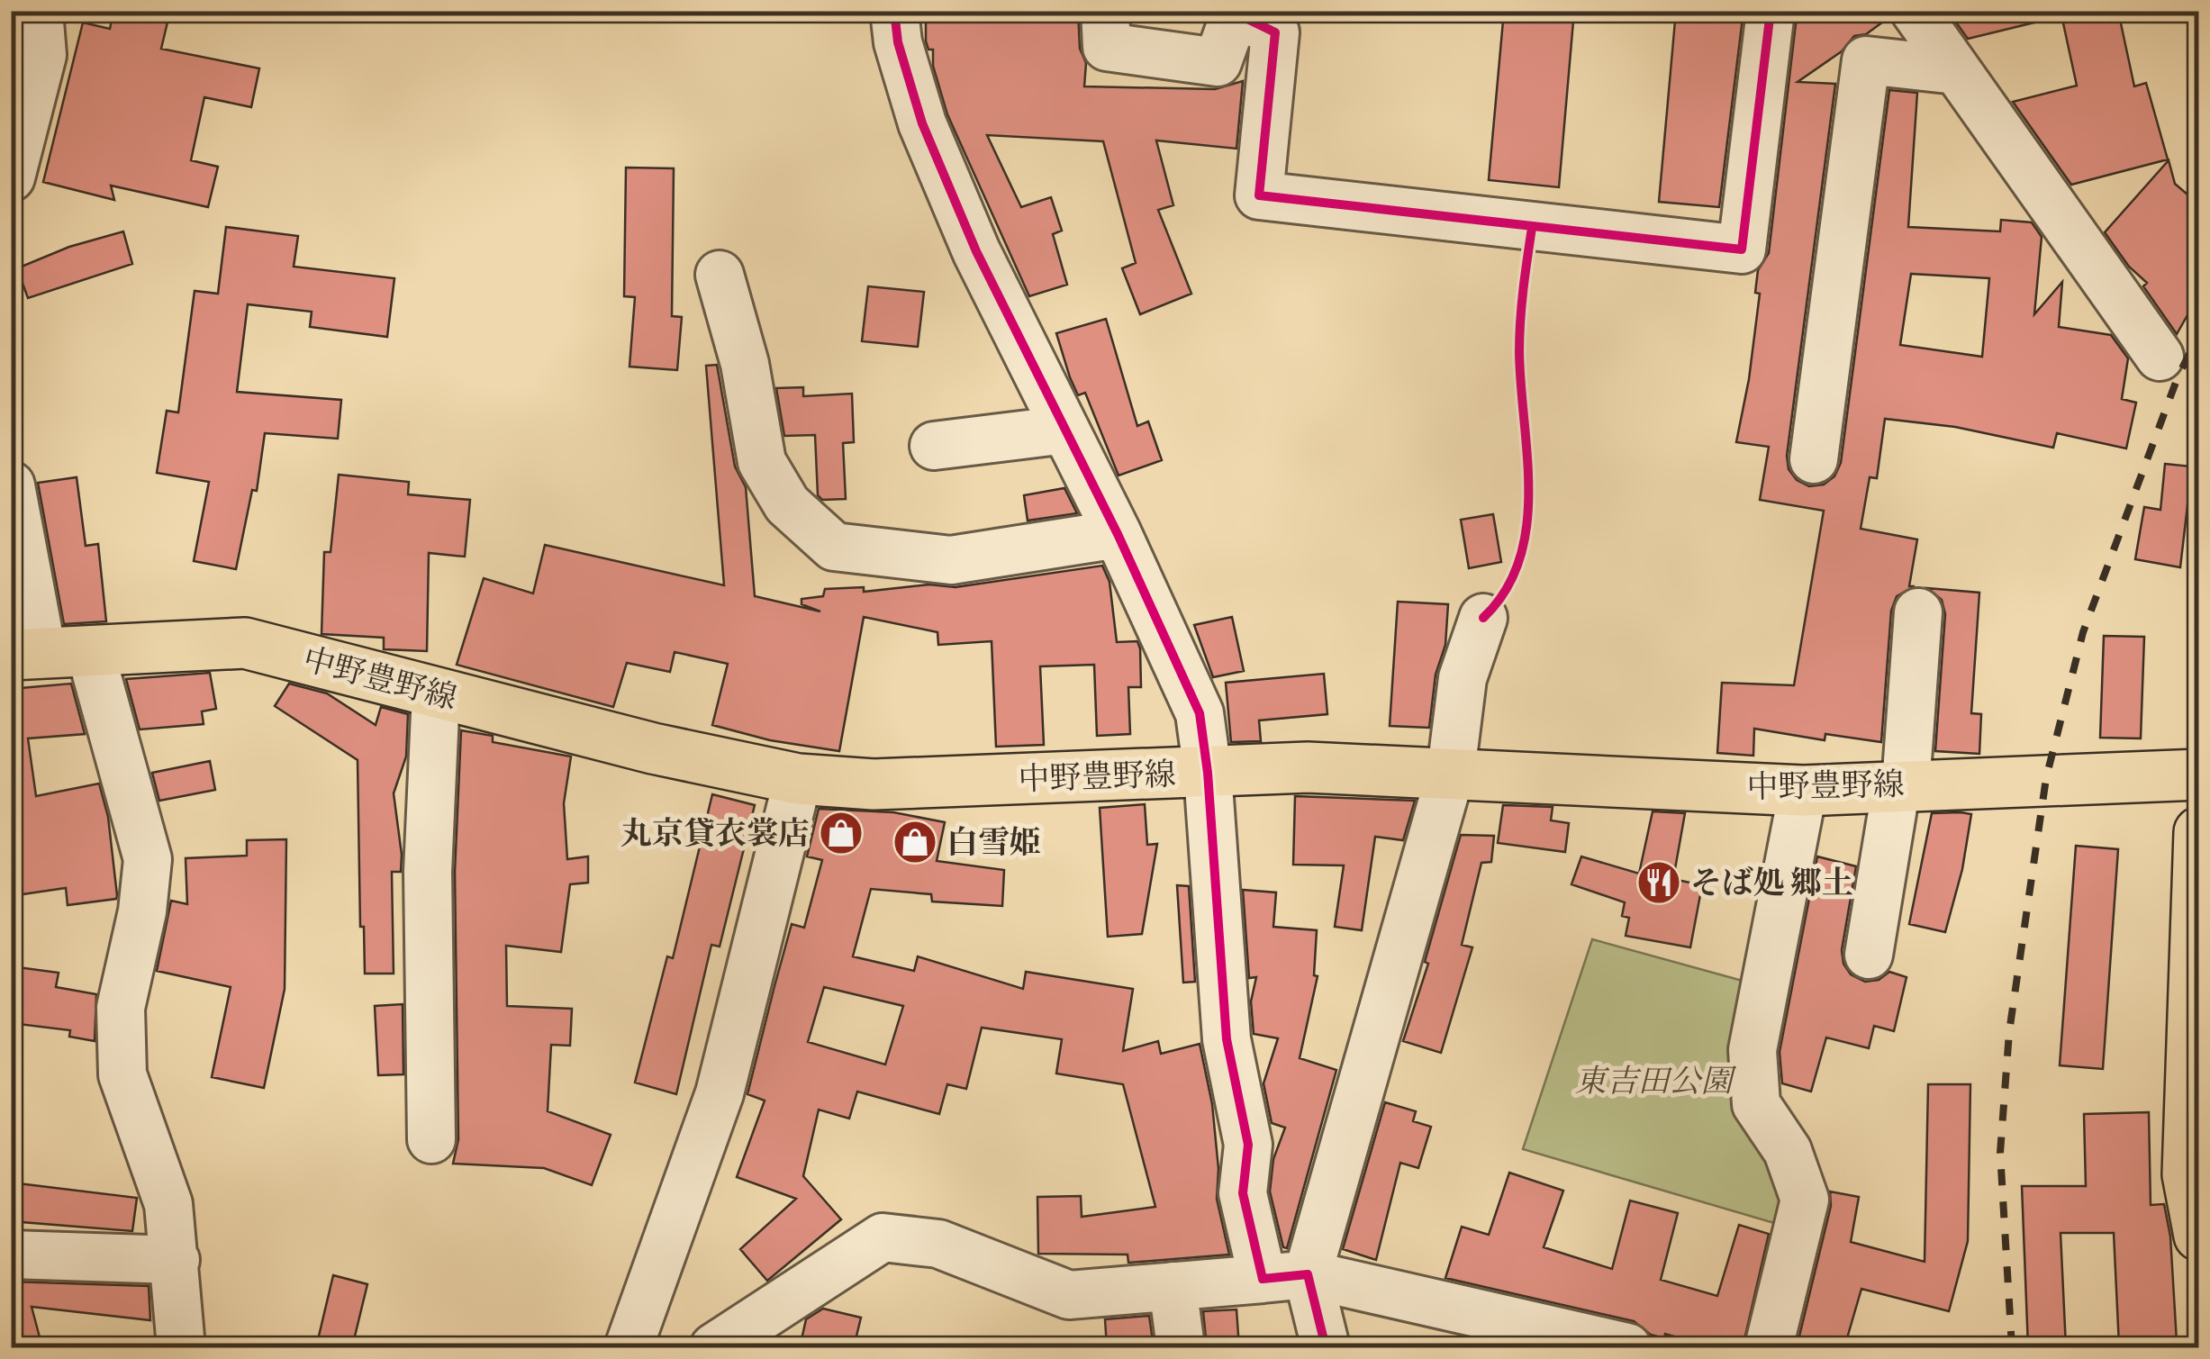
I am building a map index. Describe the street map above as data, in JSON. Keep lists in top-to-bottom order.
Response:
{
  "streets": {
    "main road": ["中野豊野線"]
  },
  "parks": ["東吉田公園"],
  "places": {
    "shop": ["丸京貸衣裳店", "白雪姫"],
    "restaurant": ["そば処 郷土"]
  }
}
